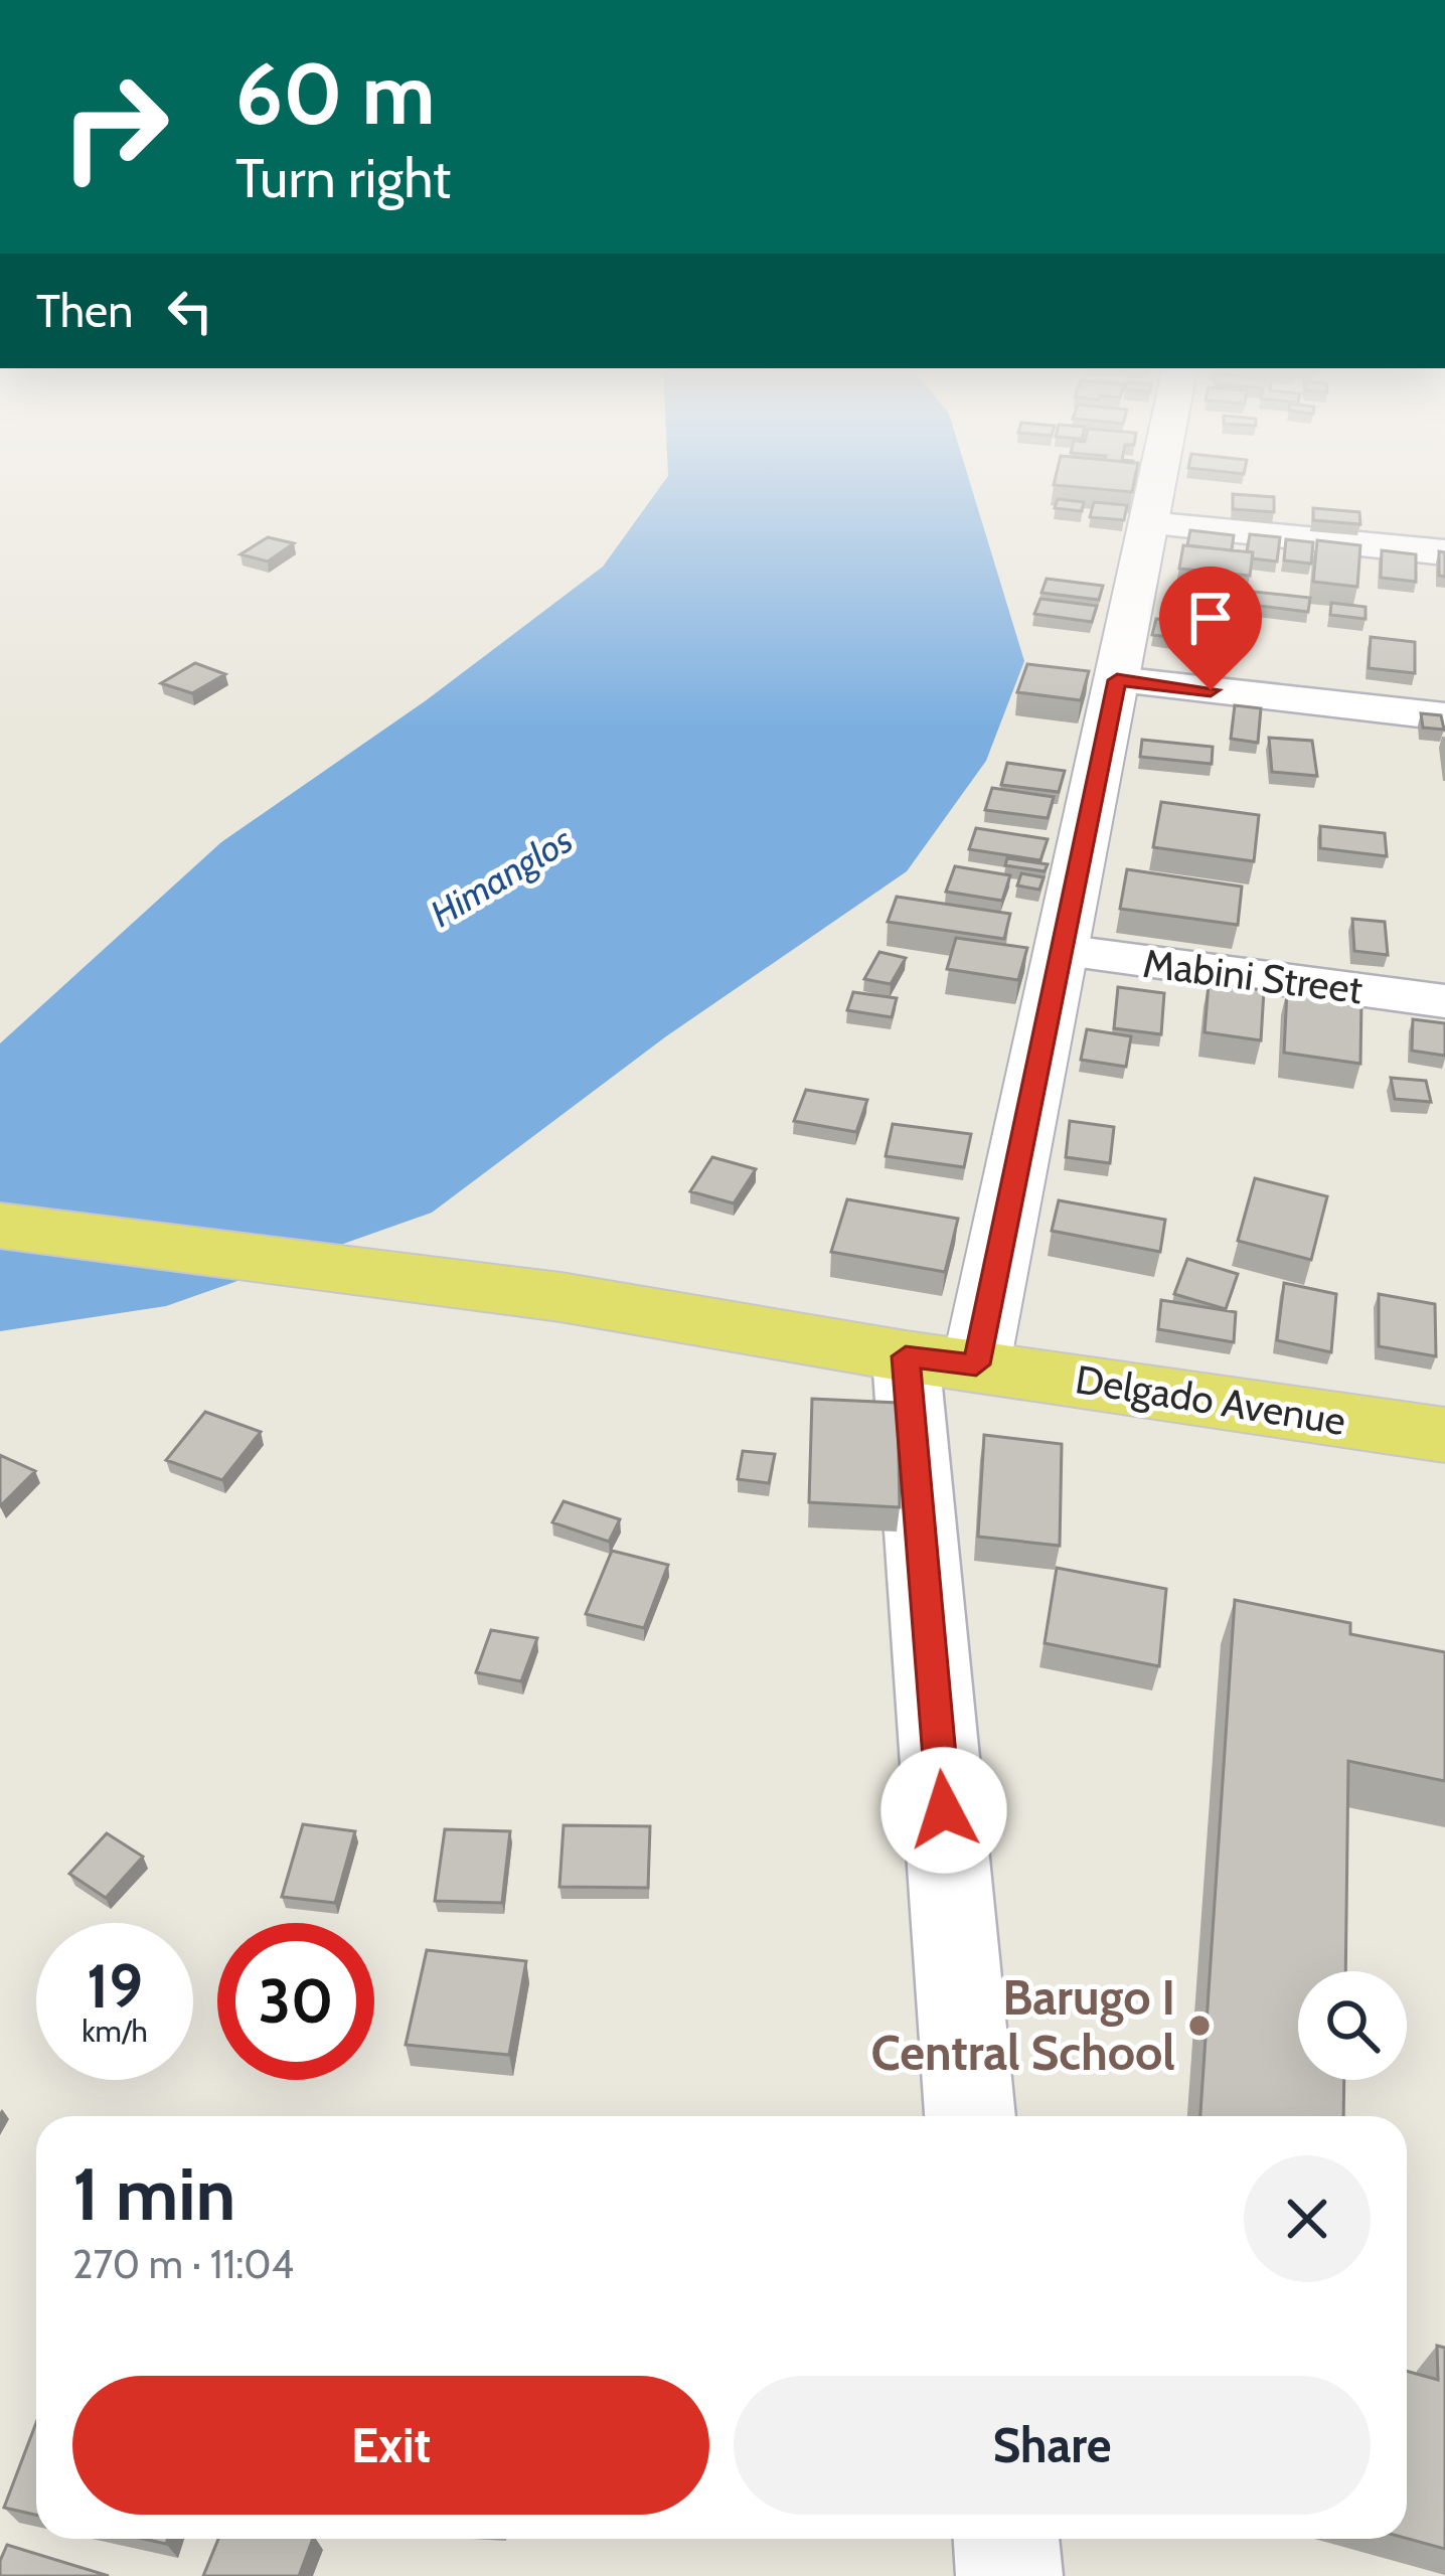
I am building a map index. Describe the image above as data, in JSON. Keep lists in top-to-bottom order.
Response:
{
  "streets": {
    "main road": ["Delgado Avenue"],
    "street": ["Mabini Street"]
  },
  "water": ["Himanglos"],
  "places": ["Barugo I Central School"],
  "page": {
    "turn": ["60 m", "Turn right"],
    "then": "Then",
    "speed": "19 km/h",
    "limit": "30",
    "heading": ["1 min", "270 m · 11:04"],
    "buttons": ["Exit", "Share"]
  }
}
